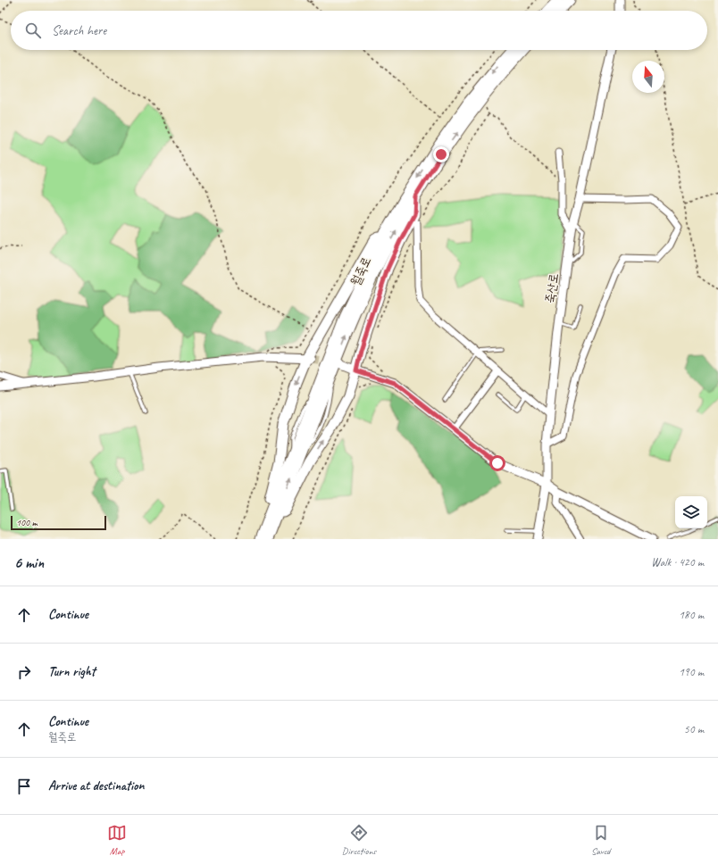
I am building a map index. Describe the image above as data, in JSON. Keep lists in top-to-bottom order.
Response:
{
  "streets": {
    "main road": ["월죽로"],
    "street": ["죽산로"]
  },
  "scale_bar": "100 m",
  "north": "top",
  "page": {
    "search": "Search here",
    "scale": "100 m",
    "heading": ["6 min", "Walk · 420 m"],
    "list": [
      ["Continue", "180 m"],
      ["Turn right", "190 m"],
      ["Continue", "월죽로", "50 m"],
      "Arrive at destination"
    ],
    "nav": ["Map", "Directions", "Saved"]
  }
}
